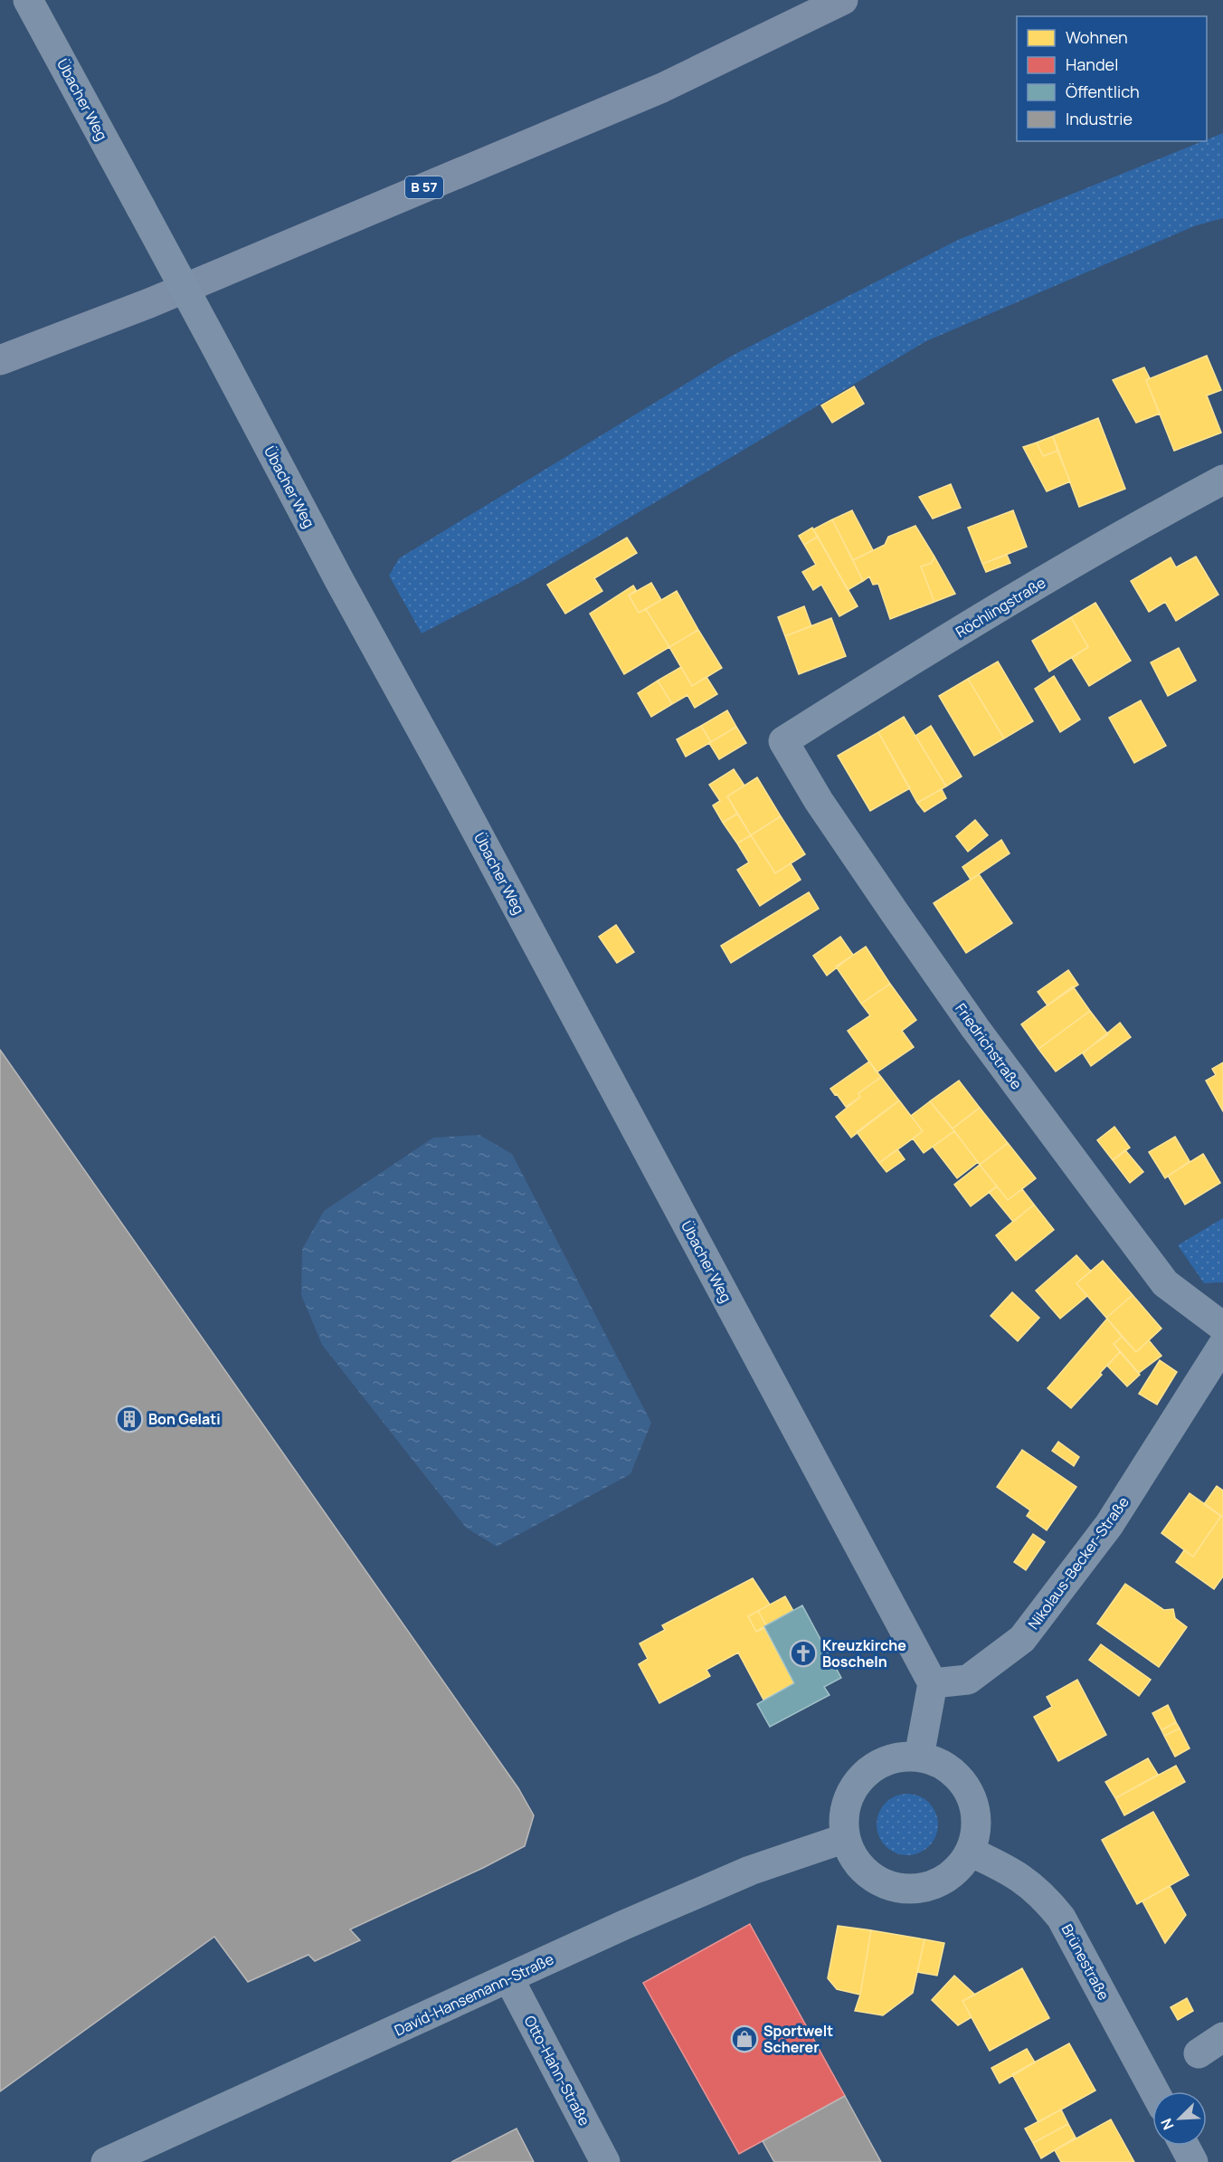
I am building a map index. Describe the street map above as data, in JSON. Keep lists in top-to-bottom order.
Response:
{
  "streets": {
    "main road": ["B 57"],
    "street": [
      "Übacher Weg",
      "Röchlingstraße",
      "Friedrichstraße",
      "Nikolaus-Becker-Straße",
      "Brünestraße",
      "David-Hansemann-Straße",
      "Otto-Hahn-Straße"
    ]
  },
  "crossings": [
    ["Übacher Weg", "Nikolaus-Becker-Straße"],
    ["Röchlingstraße", "Friedrichstraße"],
    ["Brünestraße", "David-Hansemann-Straße"],
    ["David-Hansemann-Straße", "Otto-Hahn-Straße"]
  ],
  "places": {
    "building": ["Bon Gelati"],
    "church": ["Kreuzkirche Boscheln"],
    "shop": ["Sportwelt Scherer"]
  },
  "legend": [
    "Wohnen",
    "Handel",
    "Öffentlich",
    "Industrie"
  ],
  "north": "bottom left"
}
